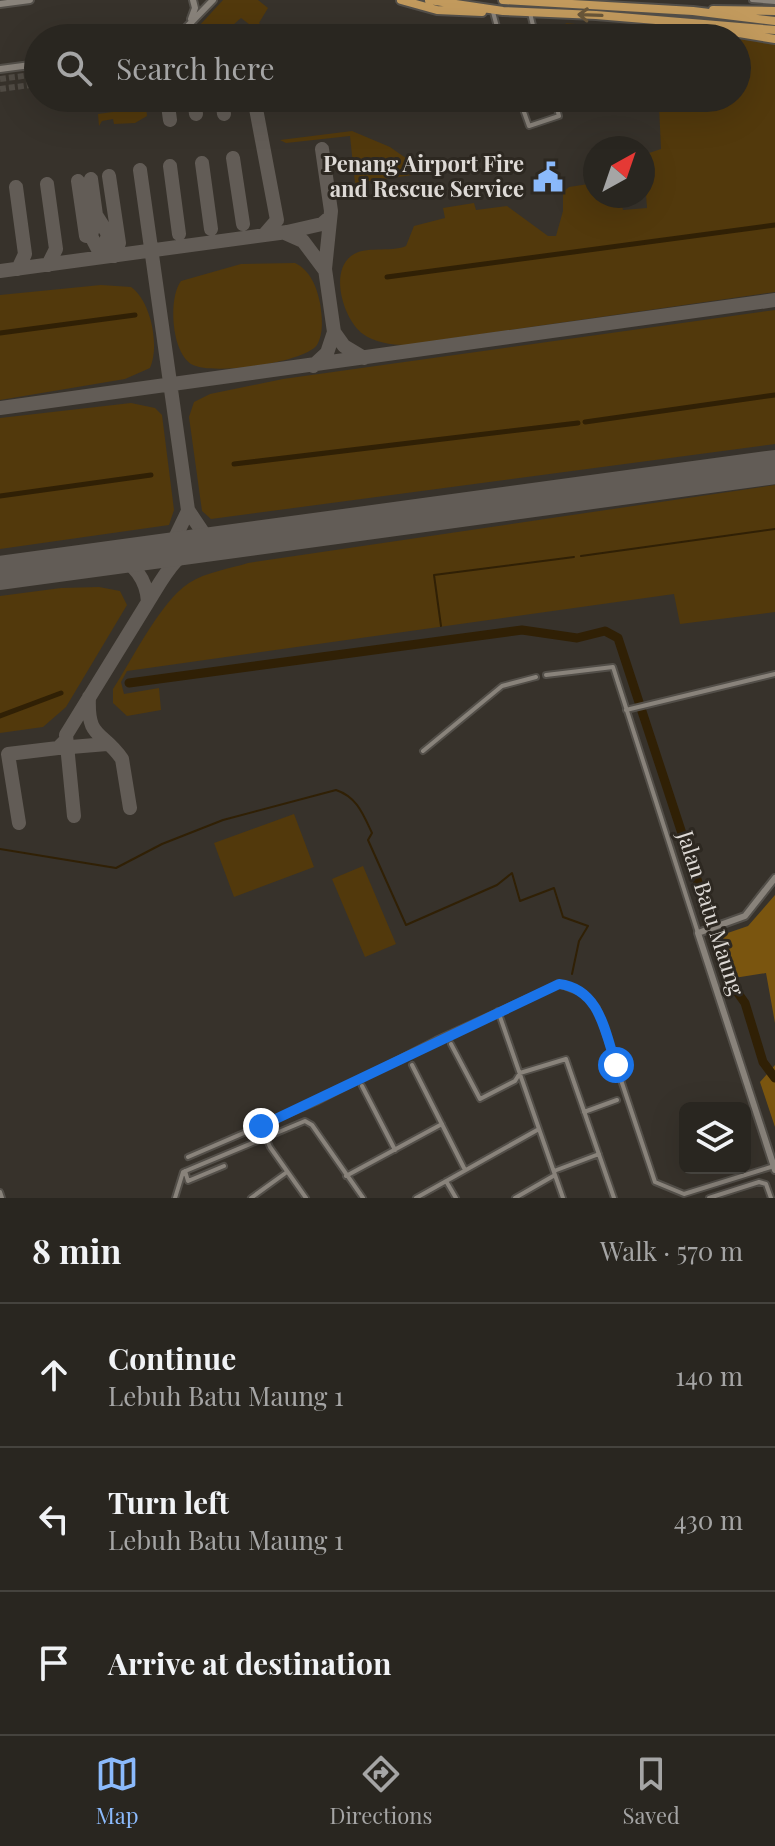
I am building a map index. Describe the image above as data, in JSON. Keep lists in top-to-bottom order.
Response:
{
  "streets": {
    "street": ["Jalan Batu Maung"]
  },
  "places": {
    "public building": ["Penang Airport Fire and Rescue Service"]
  },
  "north": "top right",
  "page": {
    "search": "Search here",
    "heading": ["8 min", "Walk · 570 m"],
    "list": [
      ["Continue", "Lebuh Batu Maung 1", "140 m"],
      ["Turn left", "Lebuh Batu Maung 1", "430 m"],
      "Arrive at destination"
    ],
    "nav": ["Map", "Directions", "Saved"]
  }
}
